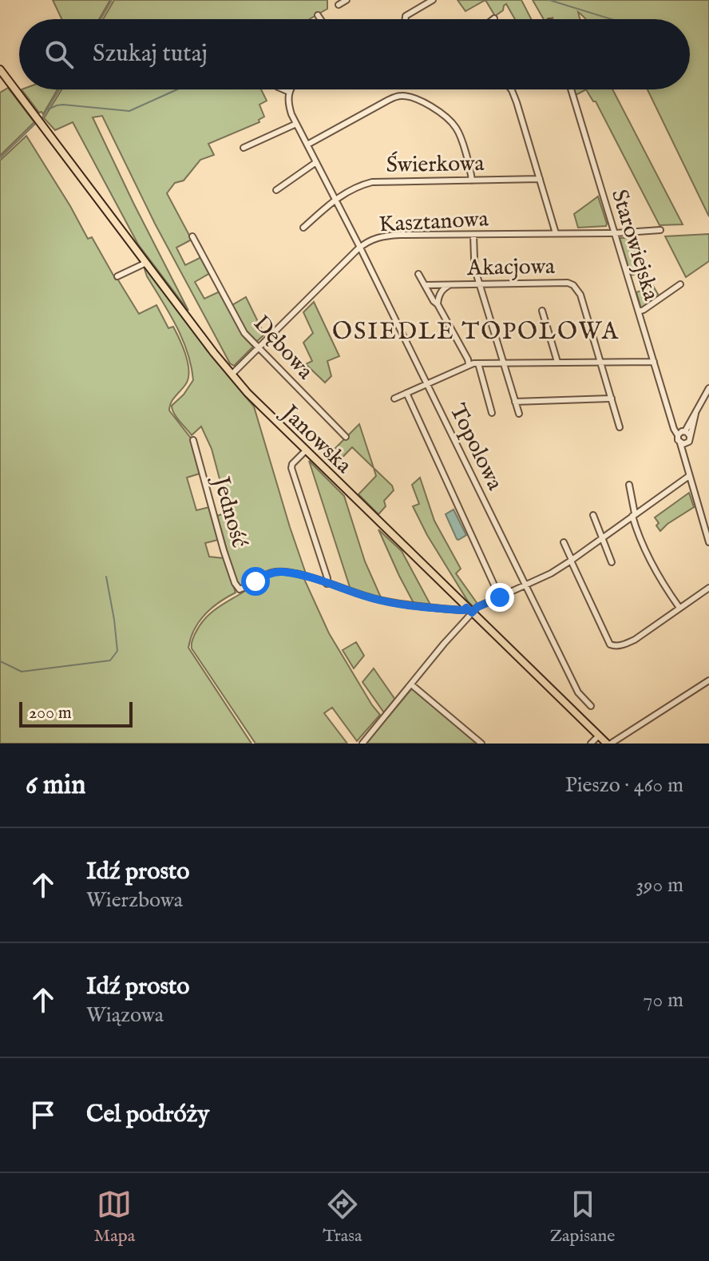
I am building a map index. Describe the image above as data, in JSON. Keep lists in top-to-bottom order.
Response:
{
  "streets": {
    "main road": ["Janowska"],
    "street": [
      "Świerkowa",
      "Kasztanowa",
      "Starowiejska",
      "Akacjowa",
      "Dębowa",
      "Topolowa",
      "Jedność"
    ]
  },
  "crossings": [
    ["Świerkowa", "Topolowa"],
    ["Kasztanowa", "Starowiejska"],
    ["Kasztanowa", "Dębowa"],
    ["Kasztanowa", "Janowska"],
    ["Kasztanowa", "Topolowa"]
  ],
  "districts": ["OSIEDLE TOPOLOWA"],
  "scale_bar": "200 m",
  "page": {
    "search": "Szukaj tutaj",
    "scale": "200 m",
    "heading": ["6 min", "Pieszo · 460 m"],
    "list": [
      ["Idź prosto", "Wierzbowa", "390 m"],
      ["Idź prosto", "Wiązowa", "70 m"],
      "Cel podróży"
    ],
    "nav": ["Mapa", "Trasa", "Zapisane"]
  }
}
